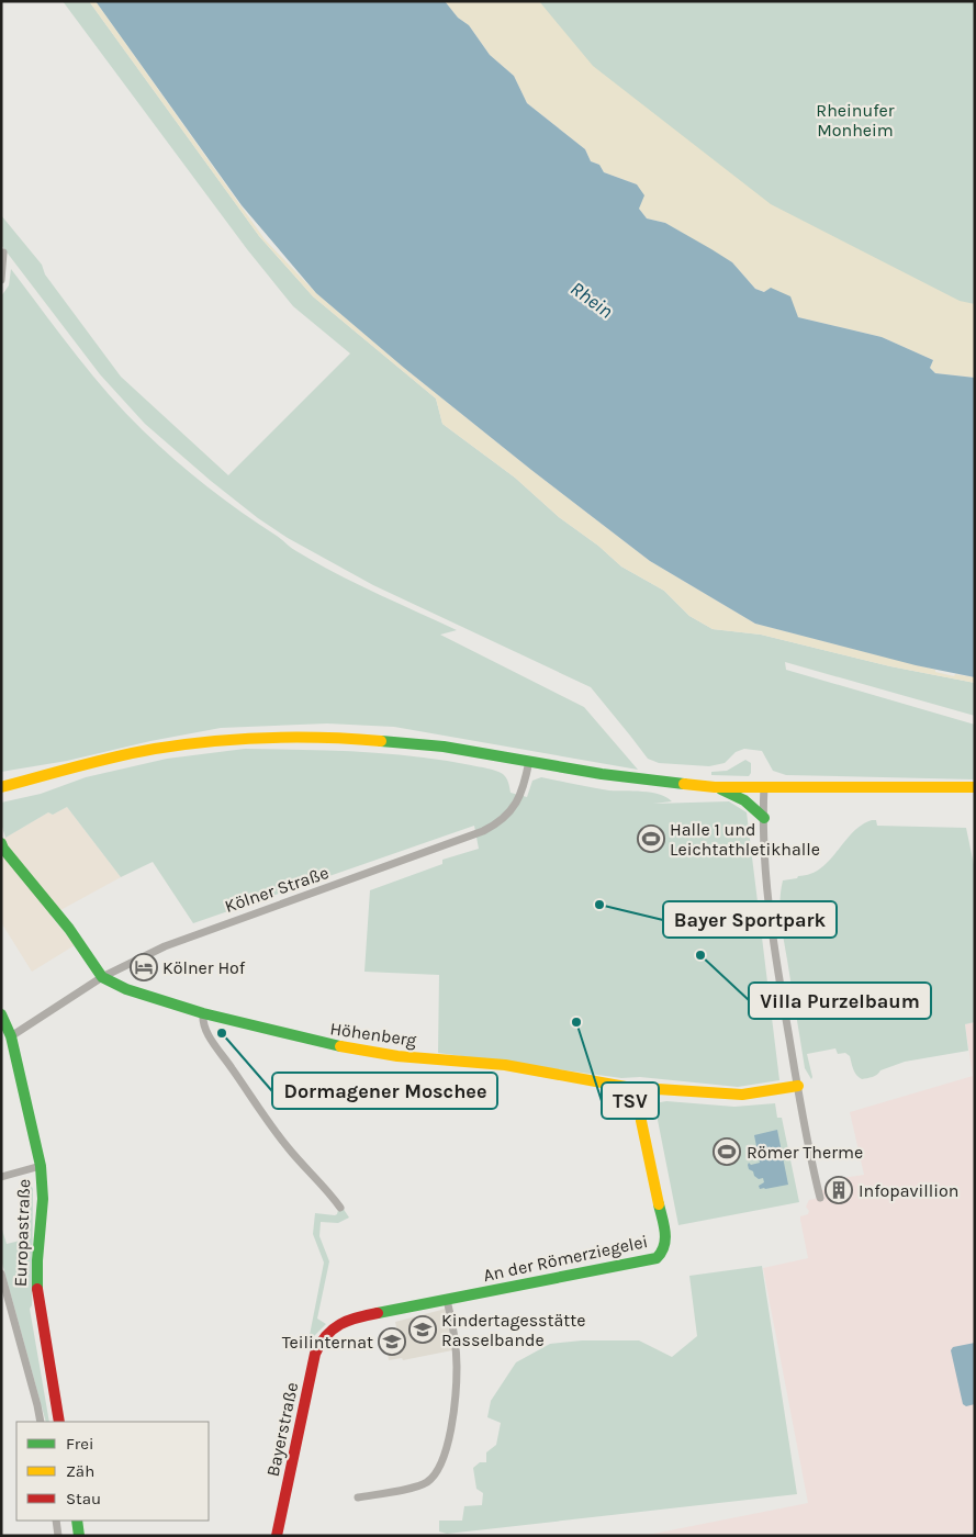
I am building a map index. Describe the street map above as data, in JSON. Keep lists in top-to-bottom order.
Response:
{
  "streets": {
    "street": [
      "Kölner Straße",
      "Höhenberg",
      "Europastraße",
      "An der Römerziegelei",
      "Bayerstraße"
    ]
  },
  "crossings": [
    ["Kölner Straße", "Höhenberg"],
    ["Kölner Straße", "Europastraße"],
    ["Höhenberg", "An der Römerziegelei"],
    ["An der Römerziegelei", "Bayerstraße"]
  ],
  "water": ["Rhein"],
  "parks": ["Rheinufer Monheim"],
  "places": {
    "sports": ["Halle 1 und Leichtathletikhalle", "Römer Therme"],
    "other": [
      "Bayer Sportpark",
      "Villa Purzelbaum",
      "TSV",
      "Dormagener Moschee"
    ],
    "hotel": ["Kölner Hof"],
    "building": ["Infopavillion"],
    "school or university": ["Kindertagesstätte Rasselbande", "Teilinternat"]
  },
  "legend": ["Frei", "Zäh", "Stau"]
}
